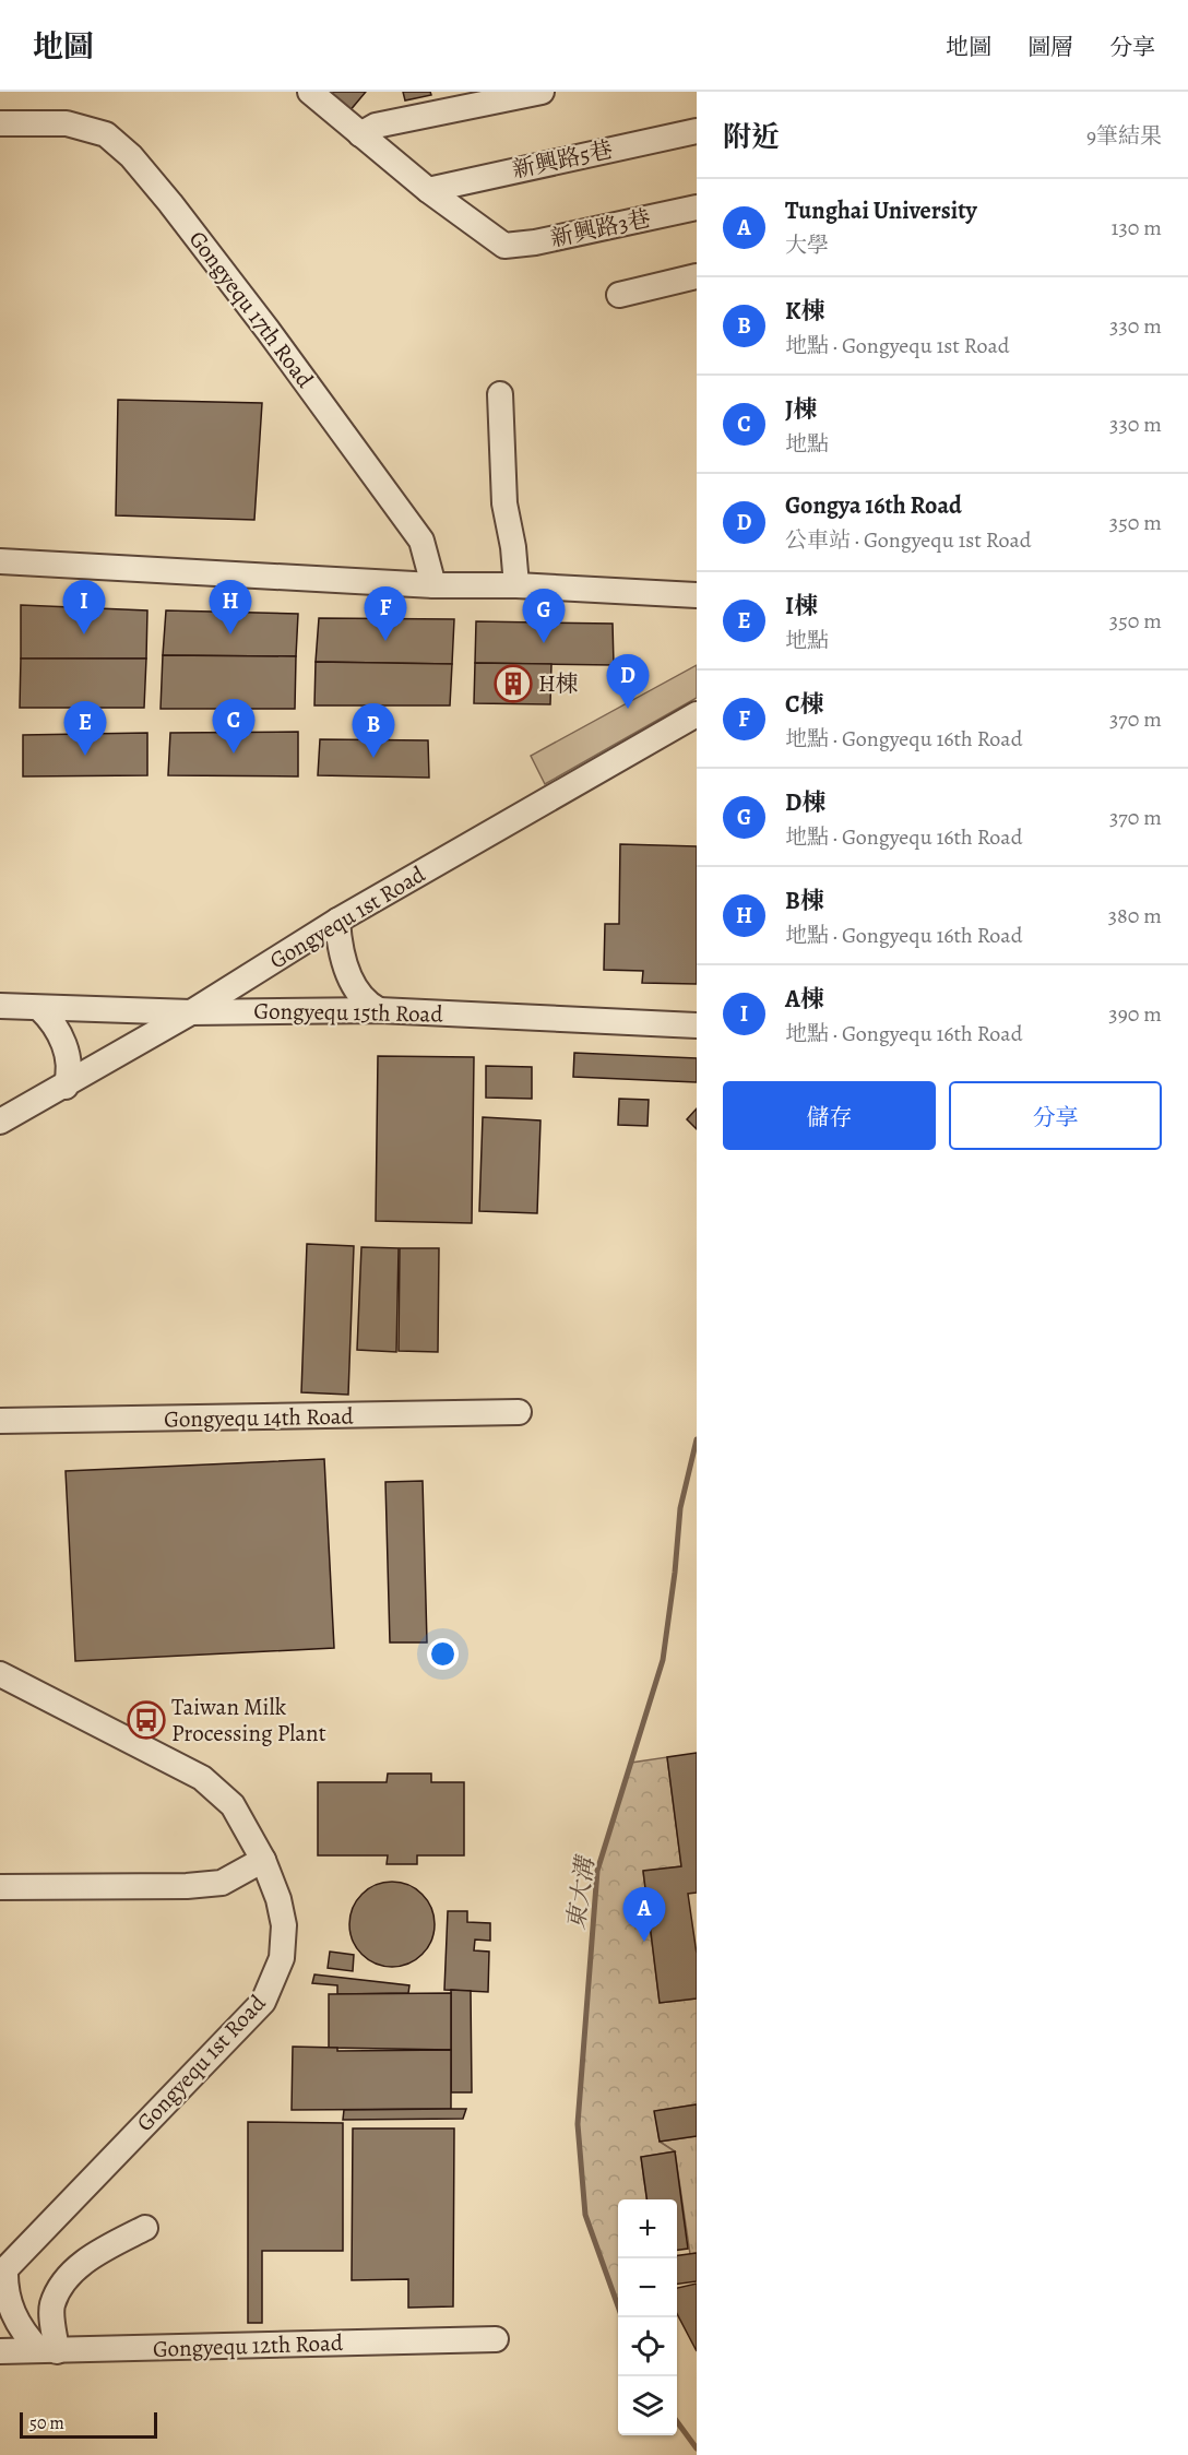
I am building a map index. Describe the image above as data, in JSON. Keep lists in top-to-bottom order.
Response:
{
  "streets": {
    "street": [
      "新興路5巷",
      "新興路3巷",
      "Gongyequ 17th Road",
      "Gongyequ 1st Road",
      "Gongyequ 15th Road",
      "Gongyequ 14th Road",
      "Gongyequ 12th Road"
    ]
  },
  "crossings": [
    ["新興路5巷", "新興路3巷"],
    ["Gongyequ 1st Road", "Gongyequ 15th Road"]
  ],
  "water": ["東大溝"],
  "places": {
    "building": ["H棟"],
    "bus stop": ["Taiwan Milk Processing Plant"]
  },
  "scale_bar": "50 m",
  "page": {
    "header": "地圖",
    "nav": ["地圖", "圖層", "分享"],
    "heading": ["附近", "9筆結果"],
    "list": [
      {
        "mark": "A",
        "name": "Tunghai University",
        "note": "大學",
        "value": "130 m"
      },
      {
        "mark": "B",
        "name": "K棟",
        "note": "地點 · Gongyequ 1st Road",
        "value": "330 m"
      },
      {
        "mark": "C",
        "name": "J棟",
        "note": "地點",
        "value": "330 m"
      },
      {
        "mark": "D",
        "name": "Gongya 16th Road",
        "note": "公車站 · Gongyequ 1st Road",
        "value": "350 m"
      },
      {
        "mark": "E",
        "name": "I棟",
        "note": "地點",
        "value": "350 m"
      },
      {
        "mark": "F",
        "name": "C棟",
        "note": "地點 · Gongyequ 16th Road",
        "value": "370 m"
      },
      {
        "mark": "G",
        "name": "D棟",
        "note": "地點 · Gongyequ 16th Road",
        "value": "370 m"
      },
      {
        "mark": "H",
        "name": "B棟",
        "note": "地點 · Gongyequ 16th Road",
        "value": "380 m"
      },
      {
        "mark": "I",
        "name": "A棟",
        "note": "地點 · Gongyequ 16th Road",
        "value": "390 m"
      }
    ],
    "pins": [
      "H",
      "I",
      "F",
      "G",
      "D",
      "C",
      "E",
      "B",
      "A"
    ],
    "buttons": ["儲存", "分享"],
    "map_buttons": ["+", "−"],
    "scale": "50 m"
  }
}
